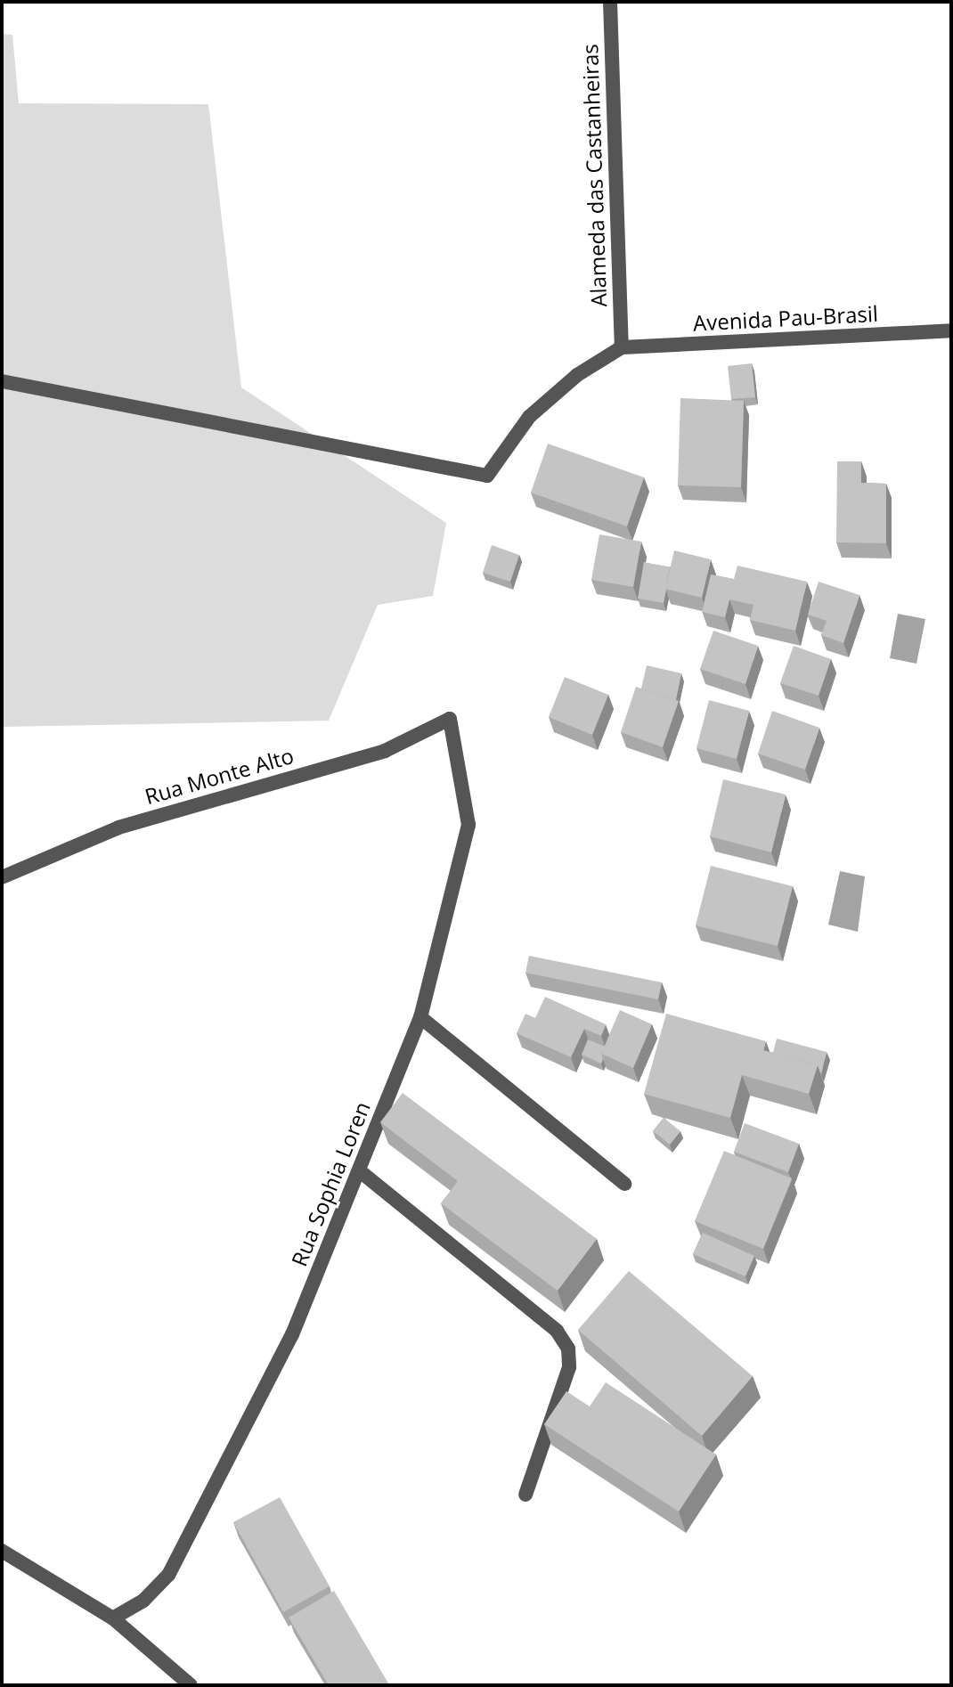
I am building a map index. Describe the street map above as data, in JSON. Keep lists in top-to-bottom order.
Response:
{
  "streets": {
    "street": [
      "Alameda das Castanheiras",
      "Avenida Pau-Brasil",
      "Rua Monte Alto",
      "Rua Sophia Loren"
    ]
  },
  "crossings": [
    ["Alameda das Castanheiras", "Avenida Pau-Brasil"],
    ["Rua Monte Alto", "Rua Sophia Loren"]
  ]
}
